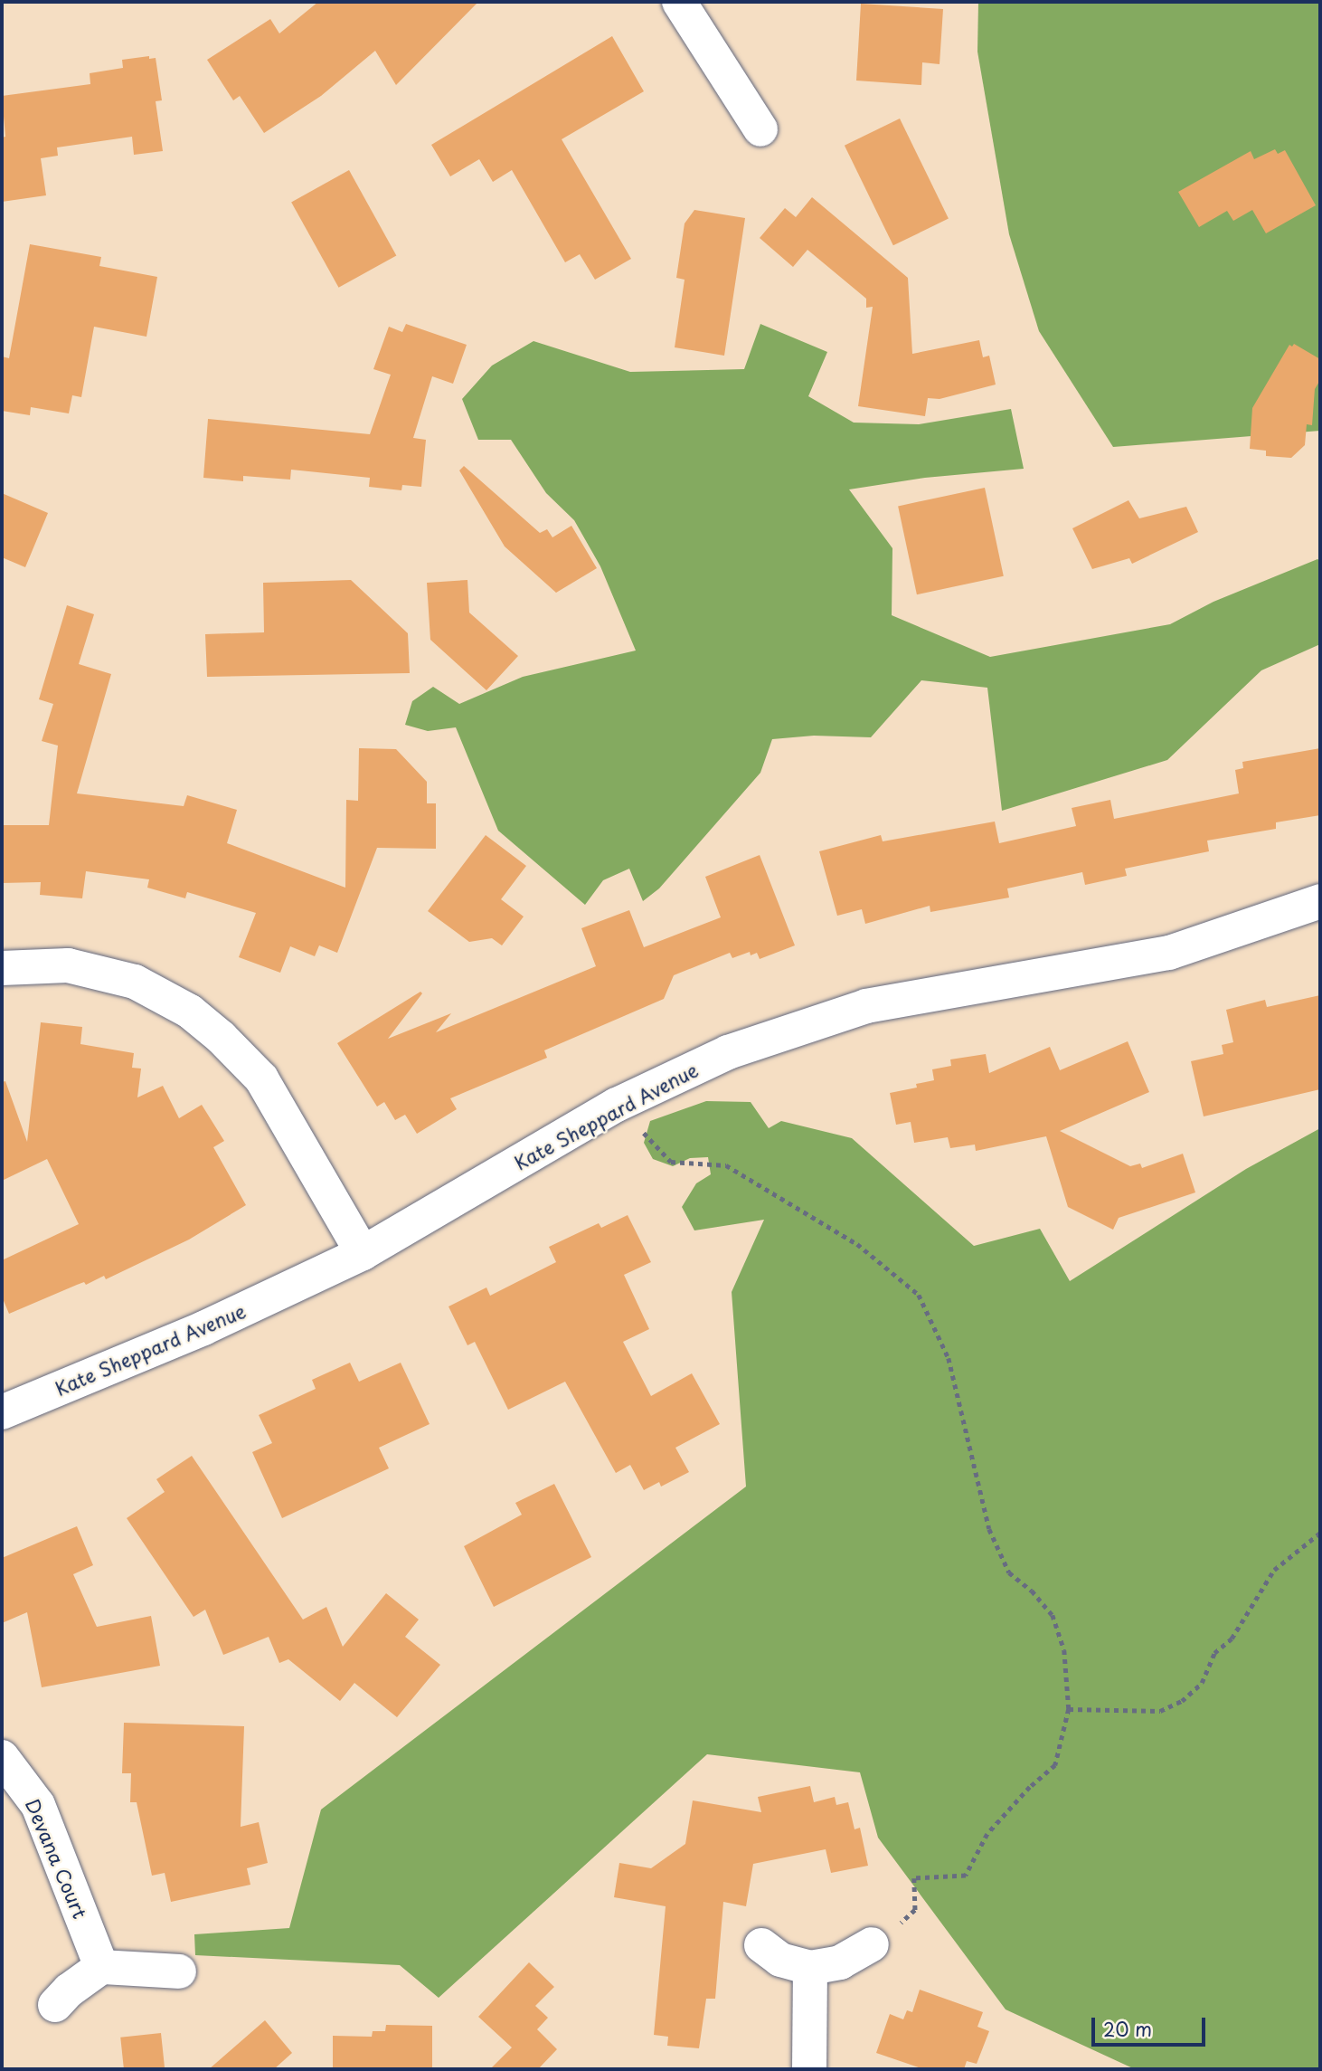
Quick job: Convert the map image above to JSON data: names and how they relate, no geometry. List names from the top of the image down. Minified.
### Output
{"streets":{"street":["Kate Sheppard Avenue","Devana Court"]},"scale_bar":"20 m"}
